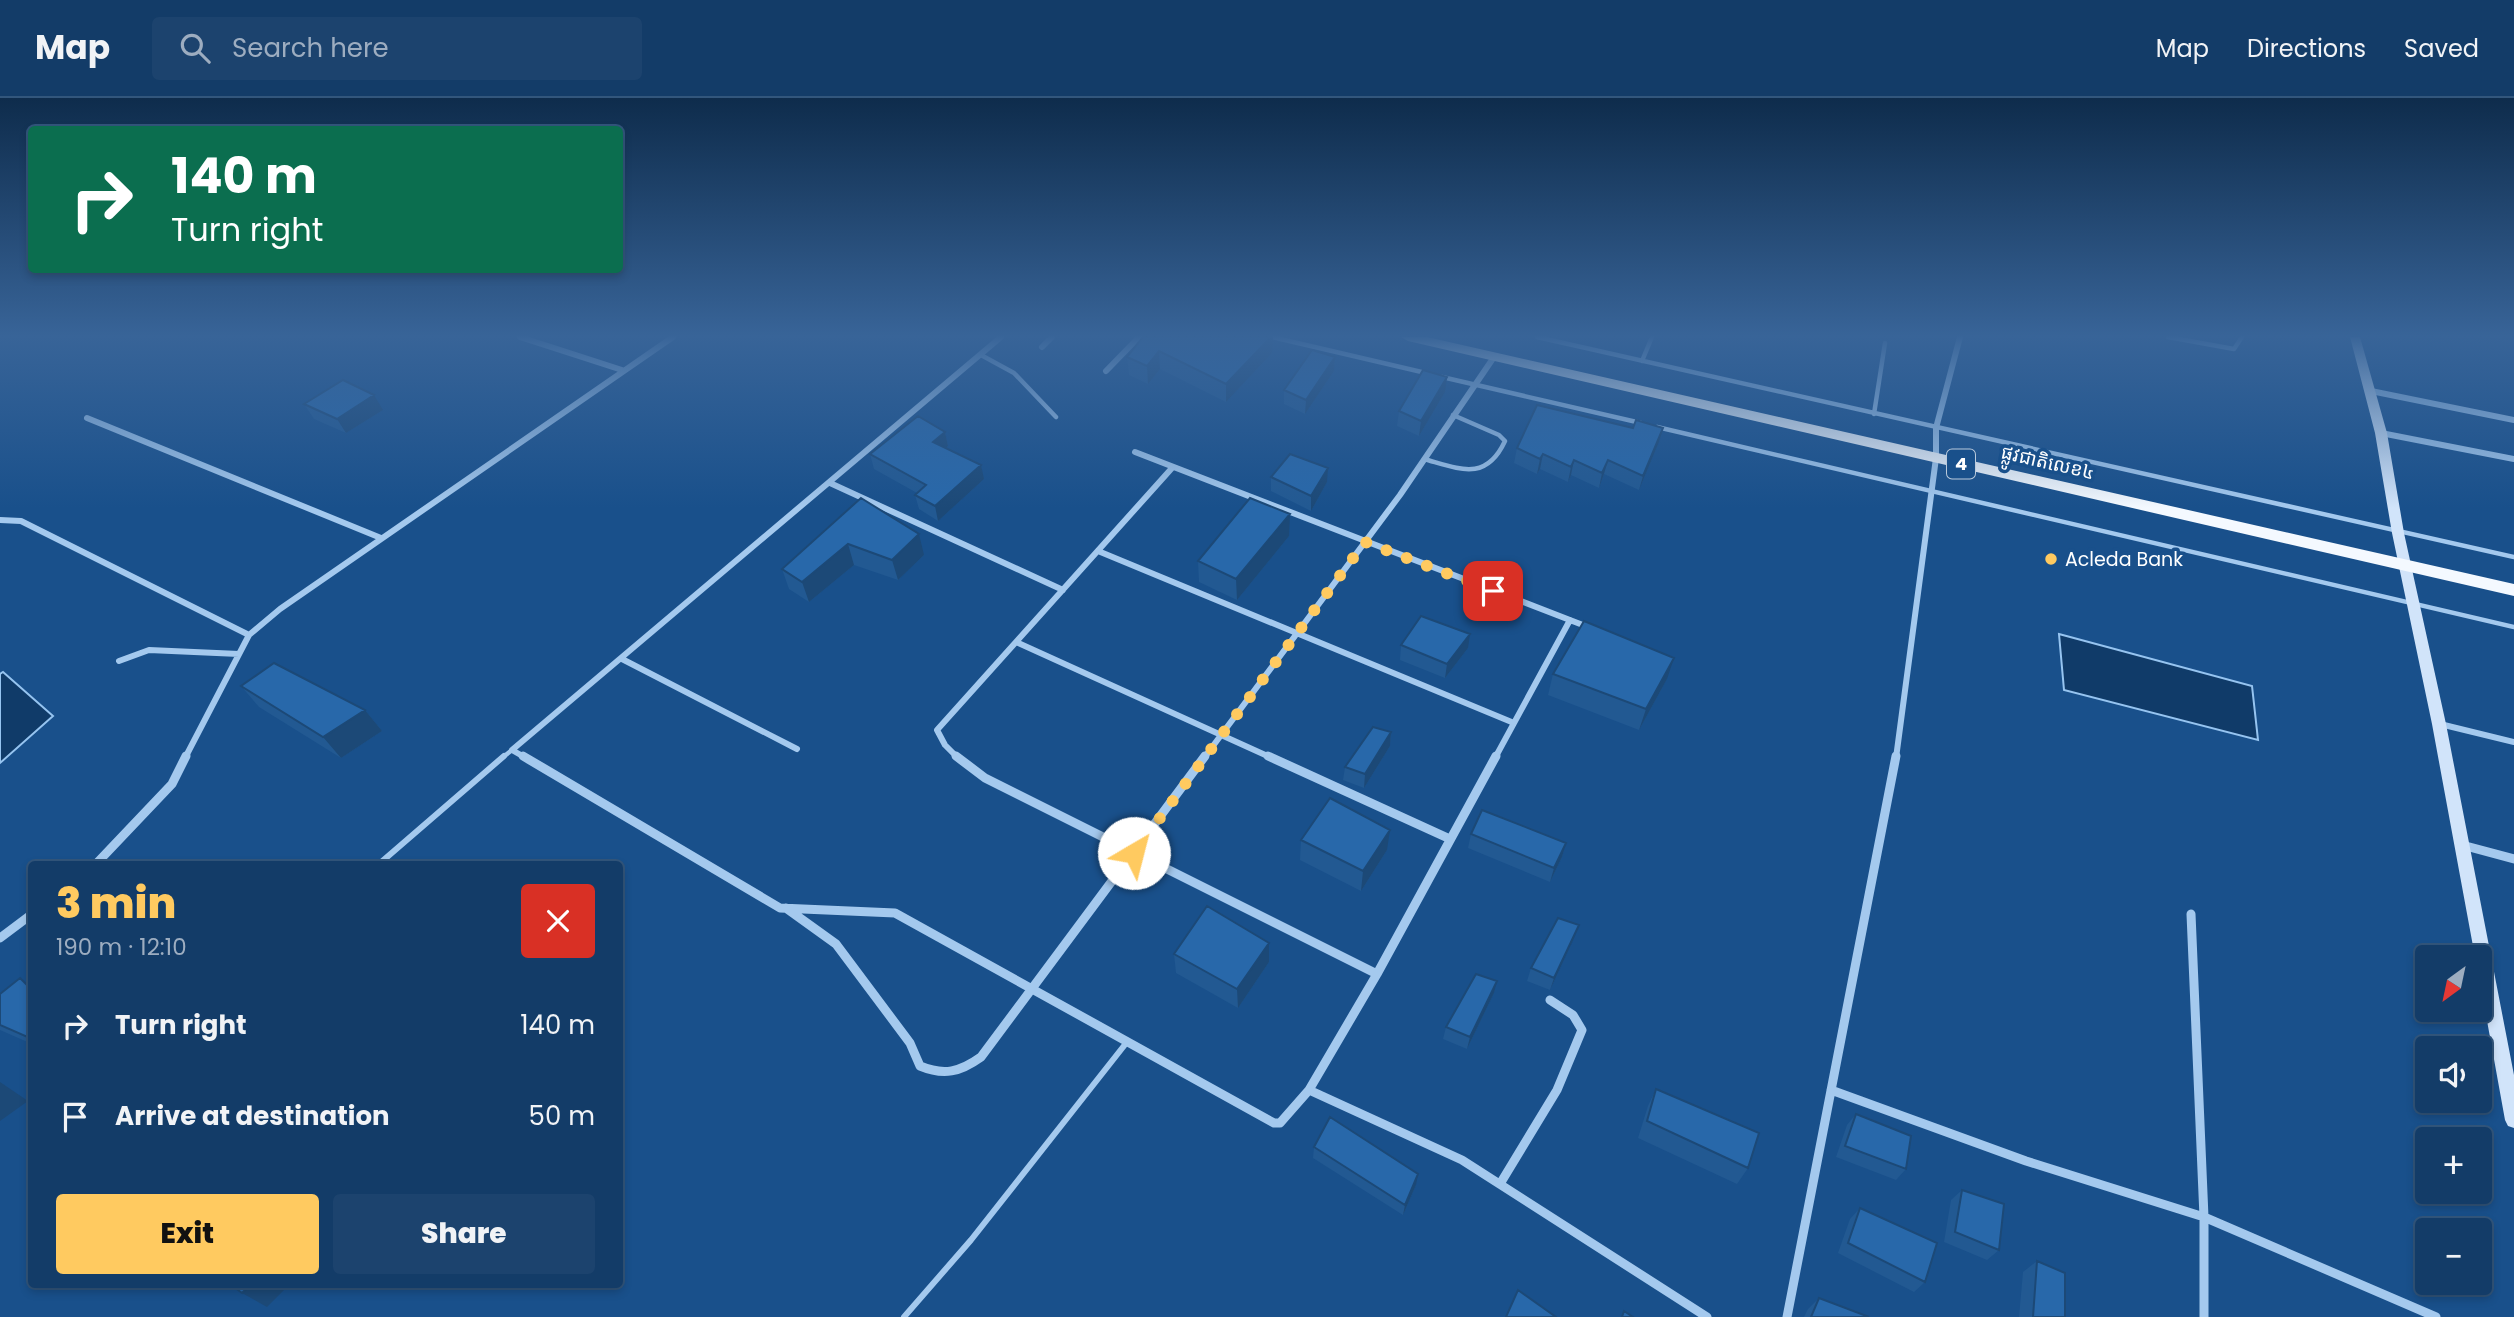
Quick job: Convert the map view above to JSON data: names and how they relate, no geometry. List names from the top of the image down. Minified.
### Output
{"streets":{"highway":["ផ្លូវជាតិលេខ៤","4"]},"places":["Acleda Bank"],"north":"bottom left","page":{"header":"Map","search":"Search here","nav":["Map","Directions","Saved"],"turn":["140 m","Turn right"],"heading":["3 min","190 m · 12:10"],"map_buttons":["+","−"],"list":[{"name":"Turn right","value":"140 m"},{"name":"Arrive at destination","value":"50 m"}],"buttons":["Exit","Share"]}}
